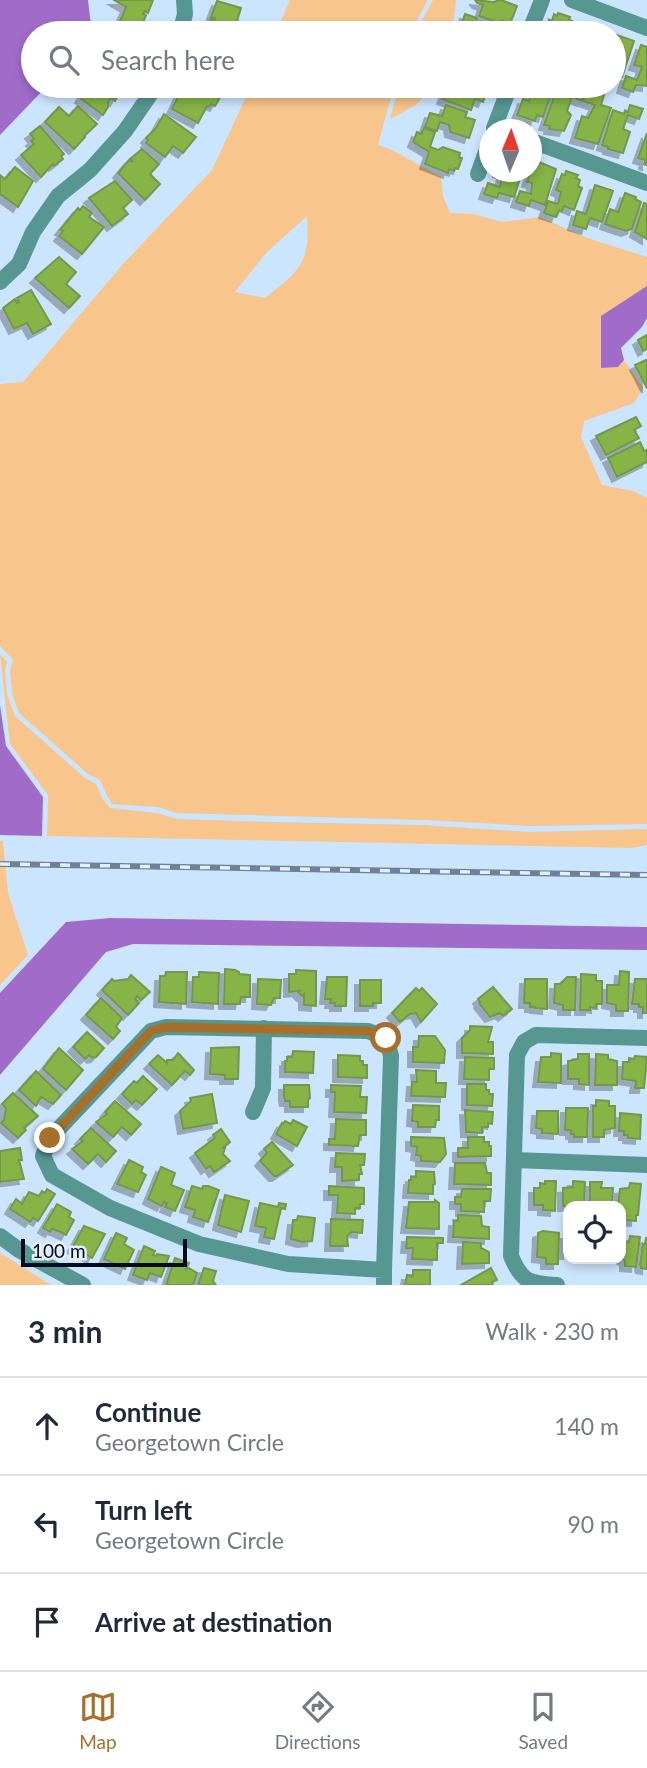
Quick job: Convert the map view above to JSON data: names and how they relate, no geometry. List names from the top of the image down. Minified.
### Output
{"scale_bar":"100 m","north":"top","page":{"search":"Search here","scale":"100 m","heading":["3 min","Walk · 230 m"],"list":[["Continue","Georgetown Circle","140 m"],["Turn left","Georgetown Circle","90 m"],"Arrive at destination"],"nav":["Map","Directions","Saved"]}}
